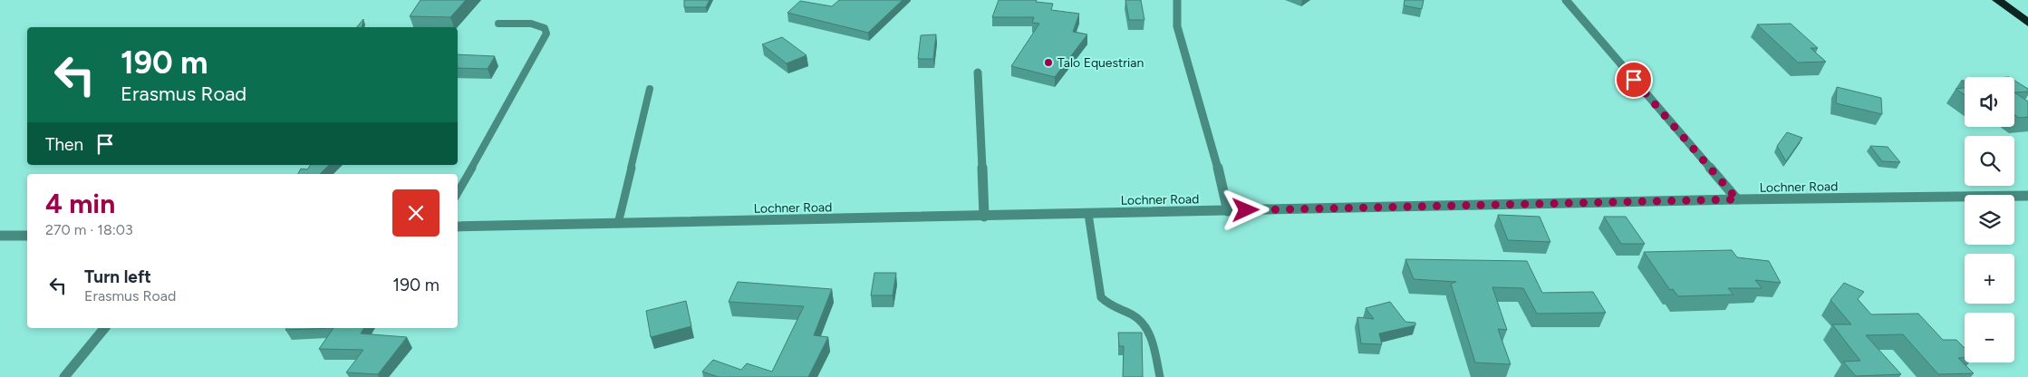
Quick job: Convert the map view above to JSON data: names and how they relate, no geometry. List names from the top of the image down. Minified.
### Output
{"streets":{"street":["Lochner Road"]},"places":["Talo Equestrian"],"page":{"turn":["190 m","Erasmus Road"],"map_buttons":["+","−"],"then":"Then","heading":["4 min","270 m · 18:03"],"list":[{"name":"Turn left","note":"Erasmus Road","value":"190 m"}]}}
